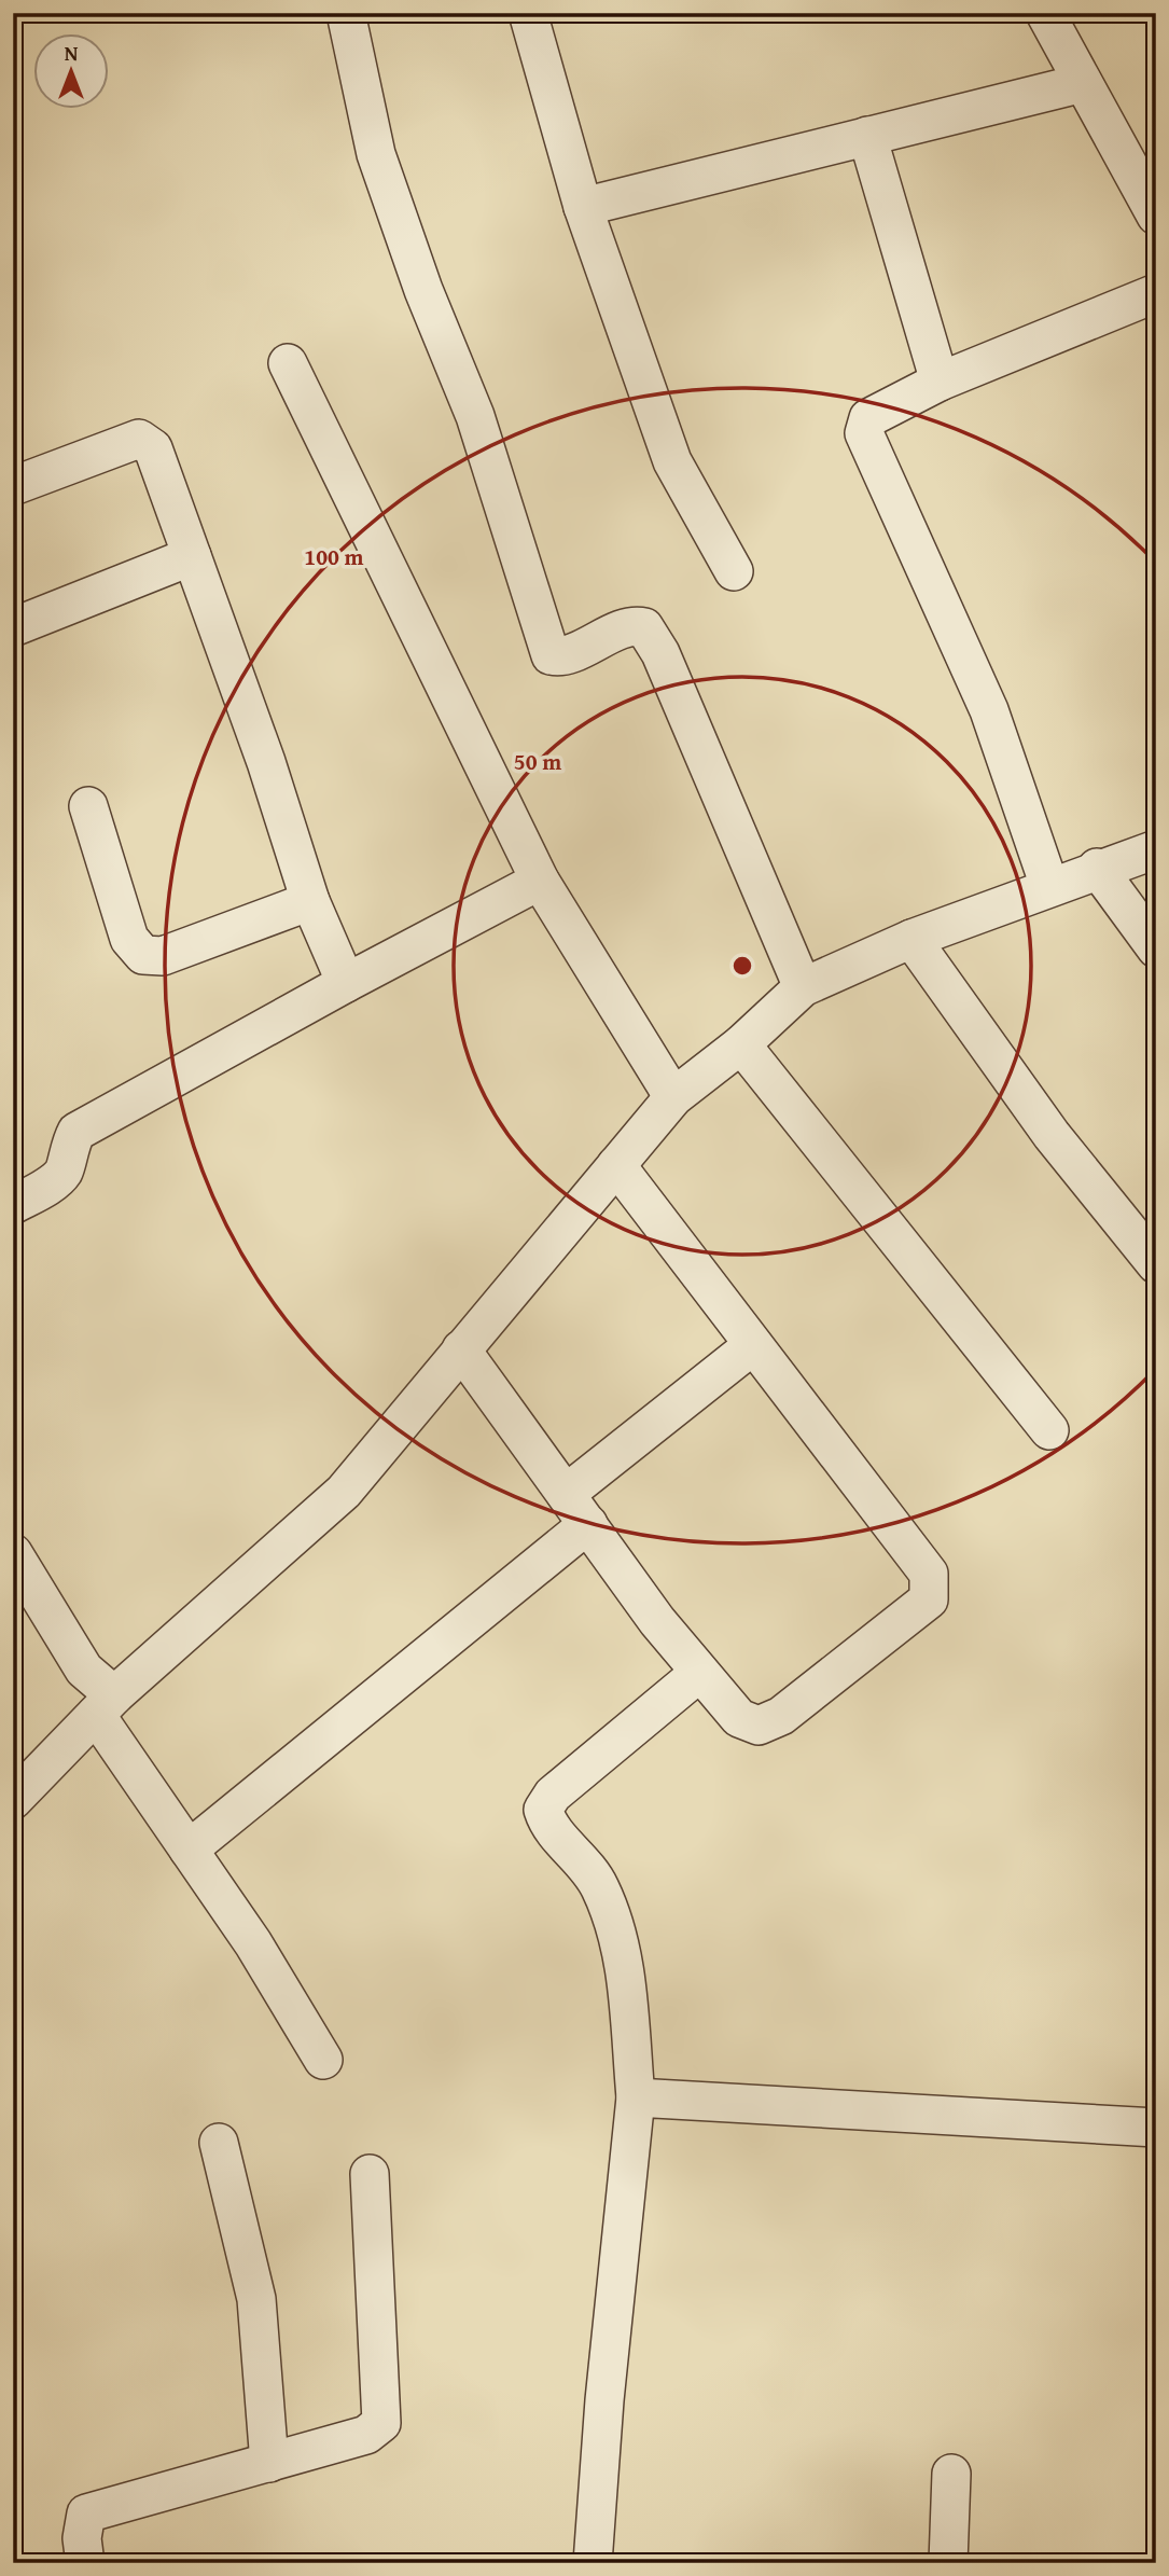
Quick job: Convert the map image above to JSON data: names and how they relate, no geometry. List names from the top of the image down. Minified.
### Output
{"north":"top","rings":["100 m","50 m"]}
